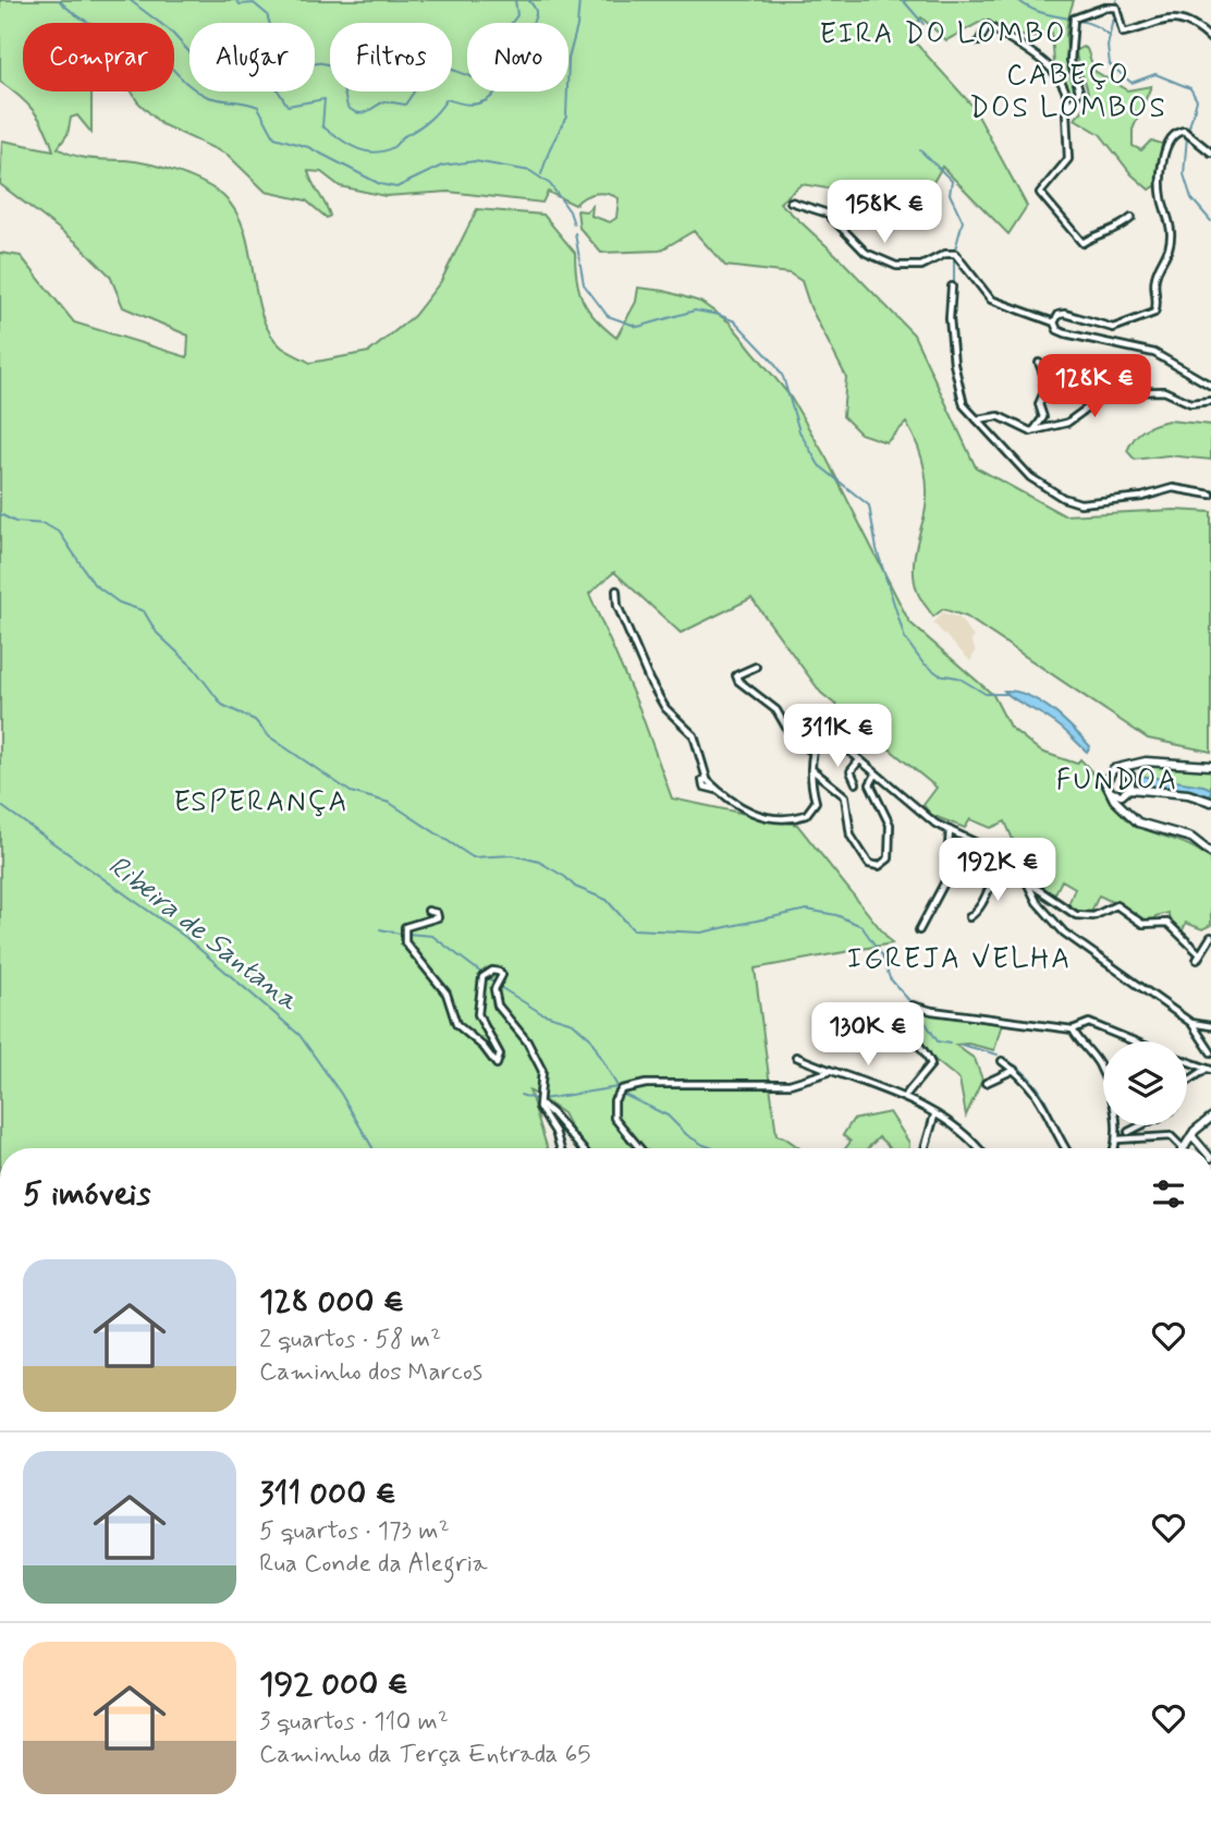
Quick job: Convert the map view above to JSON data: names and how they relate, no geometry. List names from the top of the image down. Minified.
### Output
{"districts":["EIRA DO LOMBO","CABEÇO DOS LOMBOS","FUNDOA","ESPERANÇA","IGREJA VELHA"],"water":["Ribeira de Santana"],"page":{"chip":["Comprar","Alugar","Filtros","Novo"],"price":["158K €","128K €","311K €","192K €","130K €"],"heading":"5 imóveis","list":[{"name":"128 000 €","note":"2 quartos · 58 m² · Caminho dos Marcos"},{"name":"311 000 €","note":"5 quartos · 173 m² · Rua Conde da Alegria"},{"name":"192 000 €","note":"3 quartos · 110 m² · Caminho da Terça Entrada 65"}]}}
